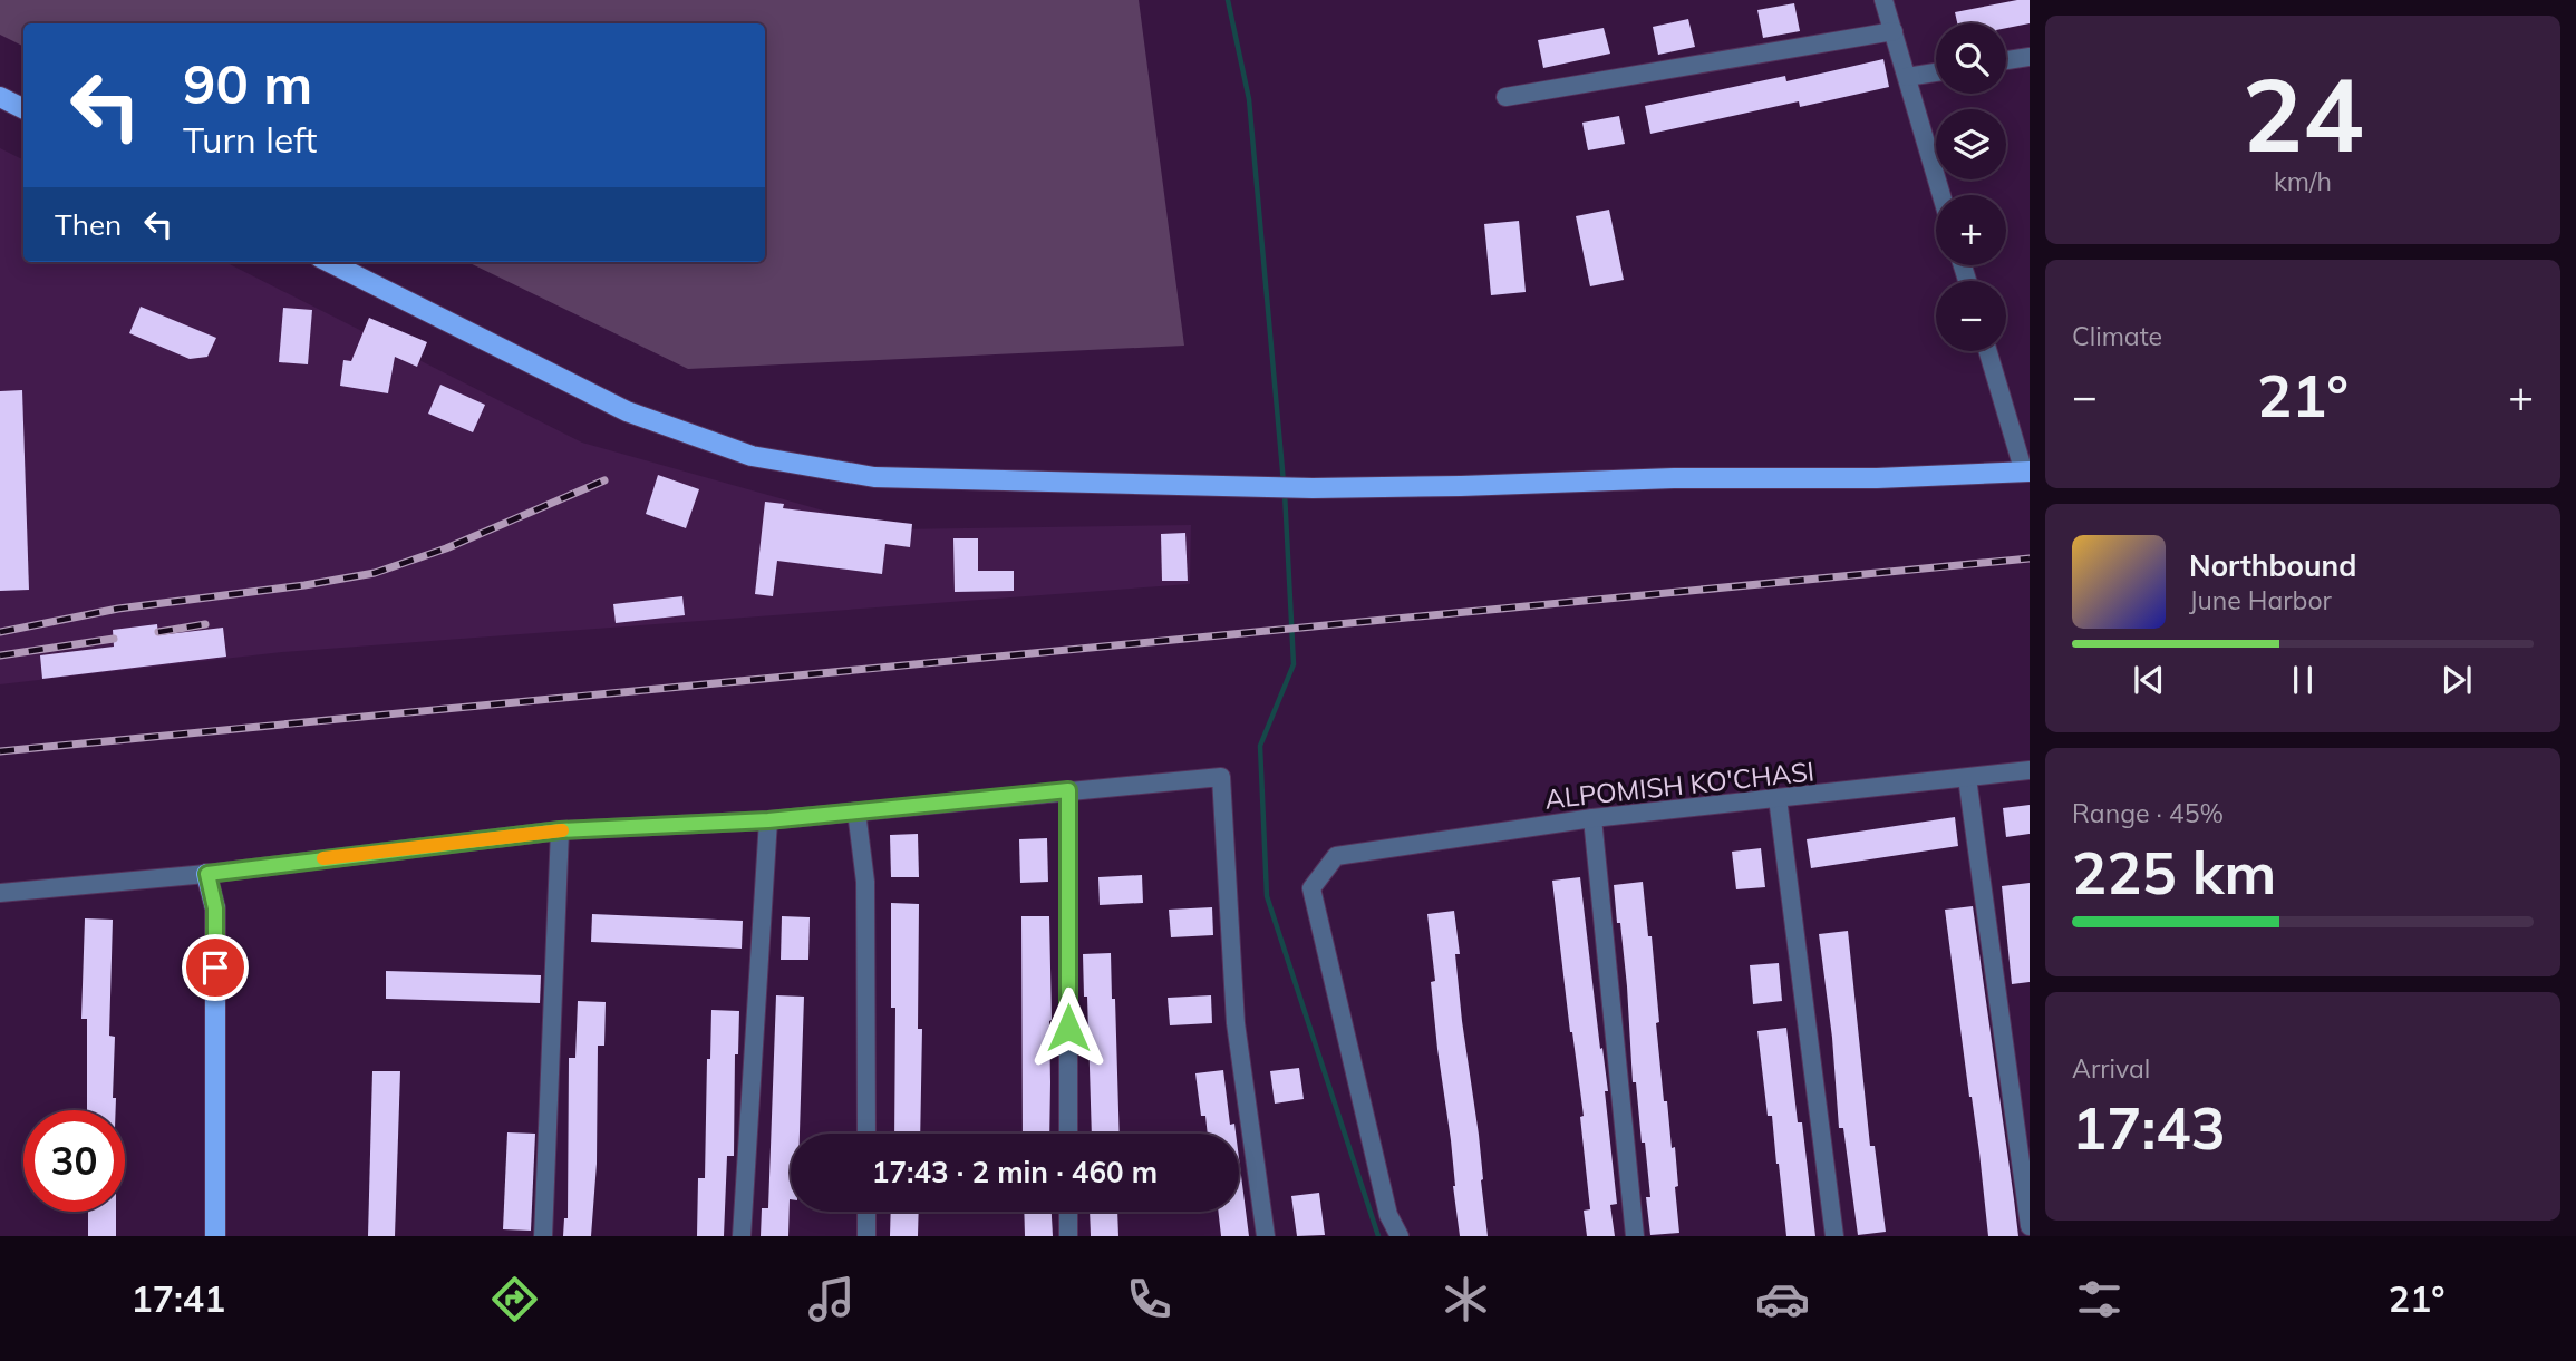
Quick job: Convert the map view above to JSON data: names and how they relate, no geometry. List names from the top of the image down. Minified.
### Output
{"streets":{"street":["ALPOMISH KO'CHASI"]},"page":{"tile":[["24","km/h"],"Climate",["Range · 45%","225 km"],["Arrival","17:43"]],"map_buttons":["+","−"],"turn":["90 m","Turn left"],"then":"Then","heat":["−","21°","+"],"song":["Northbound","June Harbor"],"limit":"30","trip":"17:43 · 2 min · 460 m","tabs":["17:41","21°"]}}
